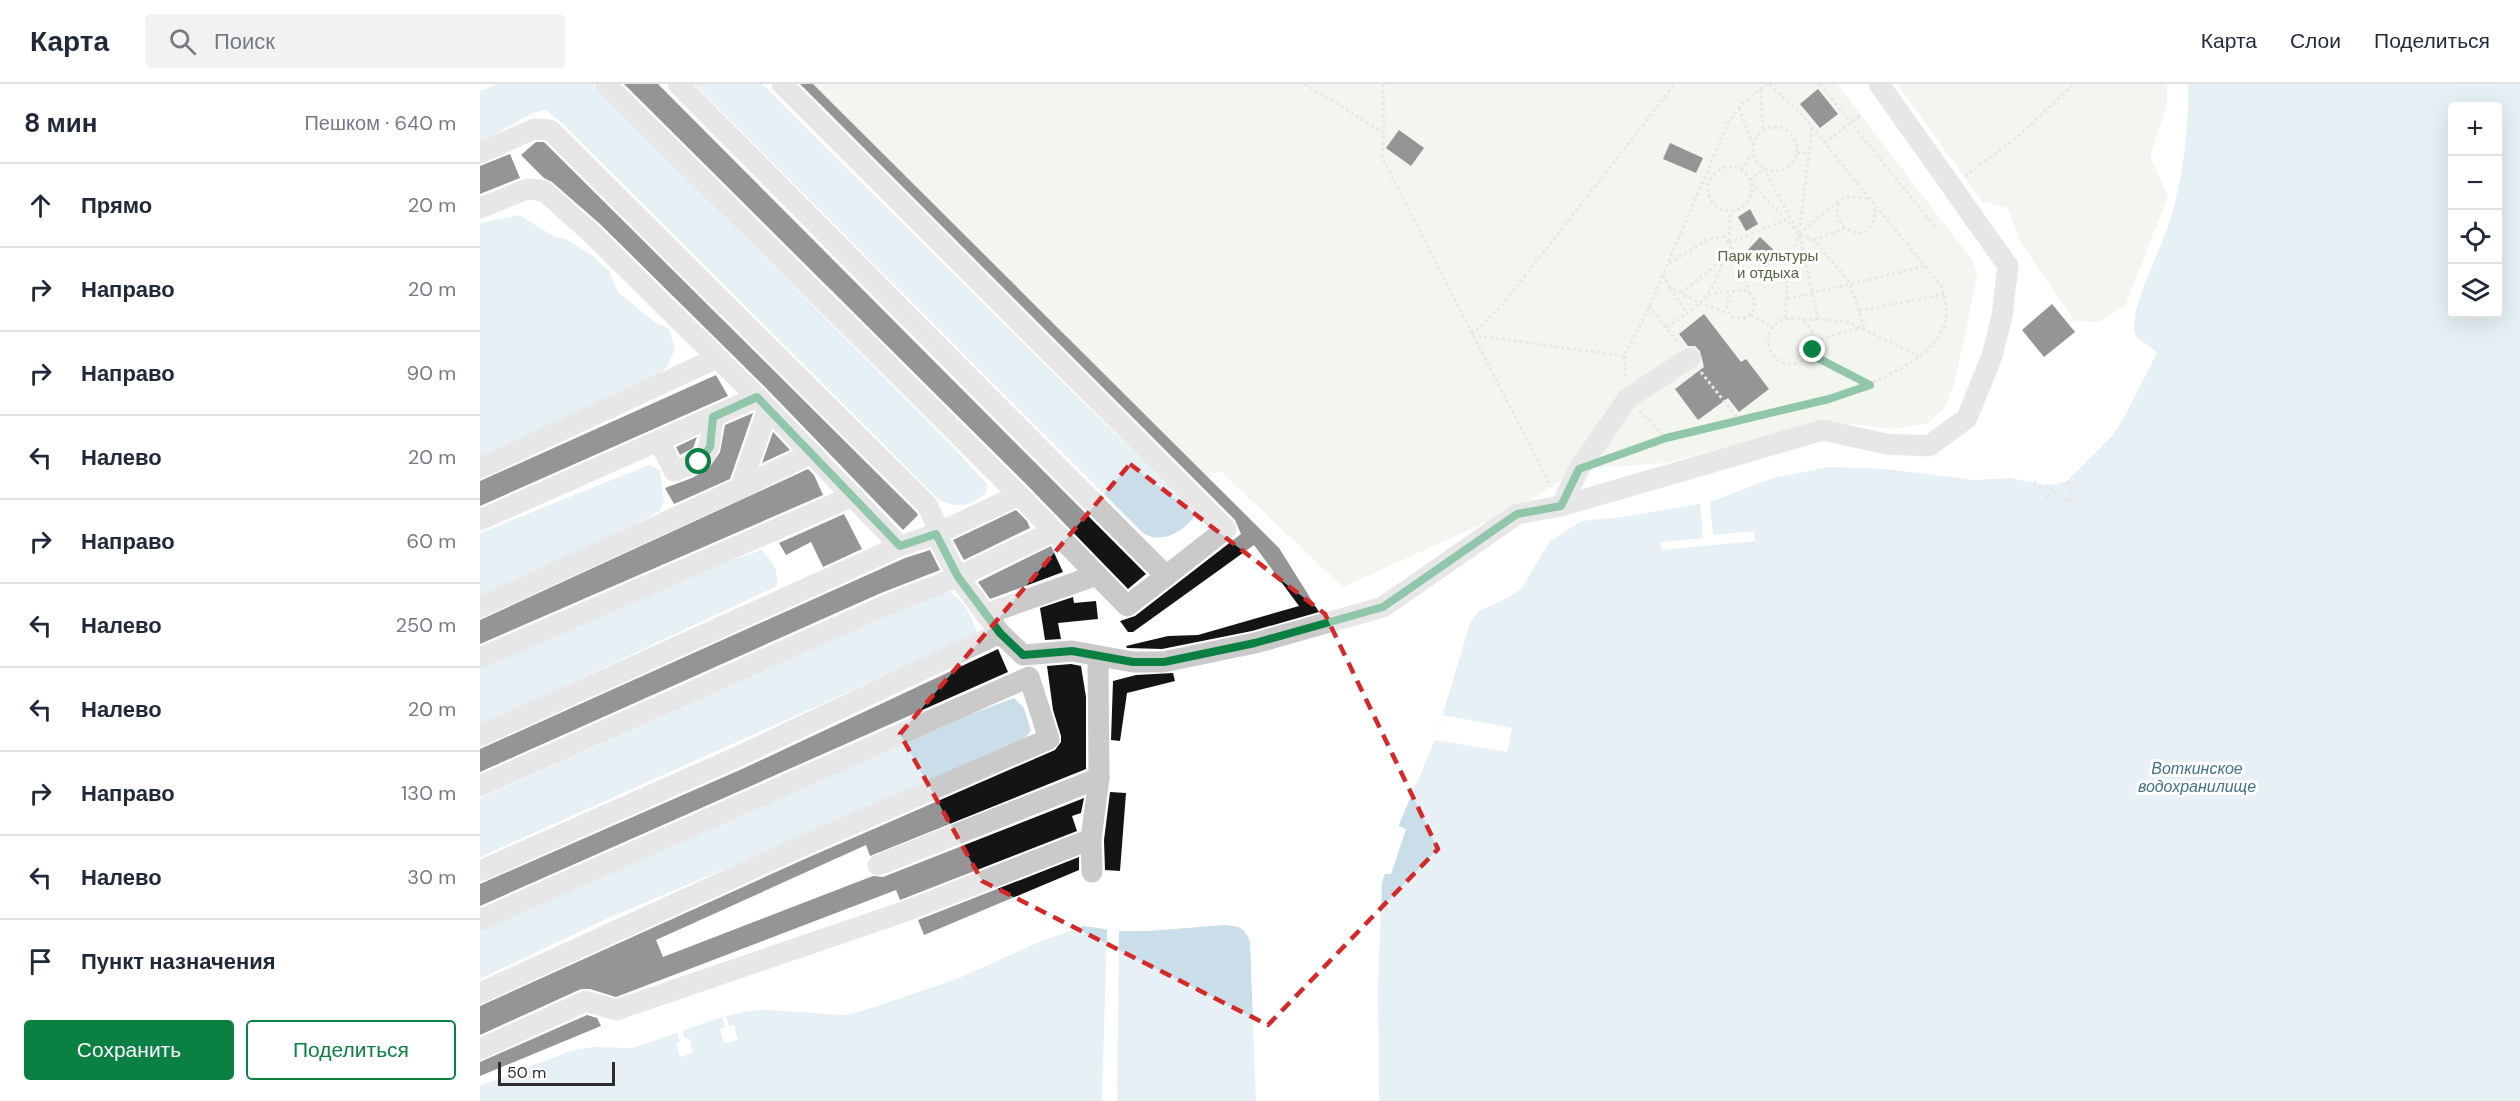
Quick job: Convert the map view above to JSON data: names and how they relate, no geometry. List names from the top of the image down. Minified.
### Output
{"water":["Воткинское водохранилище"],"parks":["Парк культуры и отдыха"],"scale_bar":"50 m","page":{"header":"Карта","search":"Поиск","nav":["Карта","Слои","Поделиться"],"heading":["8 мин","Пешком · 640 m"],"map_buttons":["+","−"],"list":[["Прямо","20 m"],["Направо","20 m"],["Направо","90 m"],["Налево","20 m"],["Направо","60 m"],["Налево","250 m"],["Налево","20 m"],["Направо","130 m"],["Налево","30 m"],"Пункт назначения"],"buttons":["Сохранить","Поделиться"],"scale":"50 m"}}
